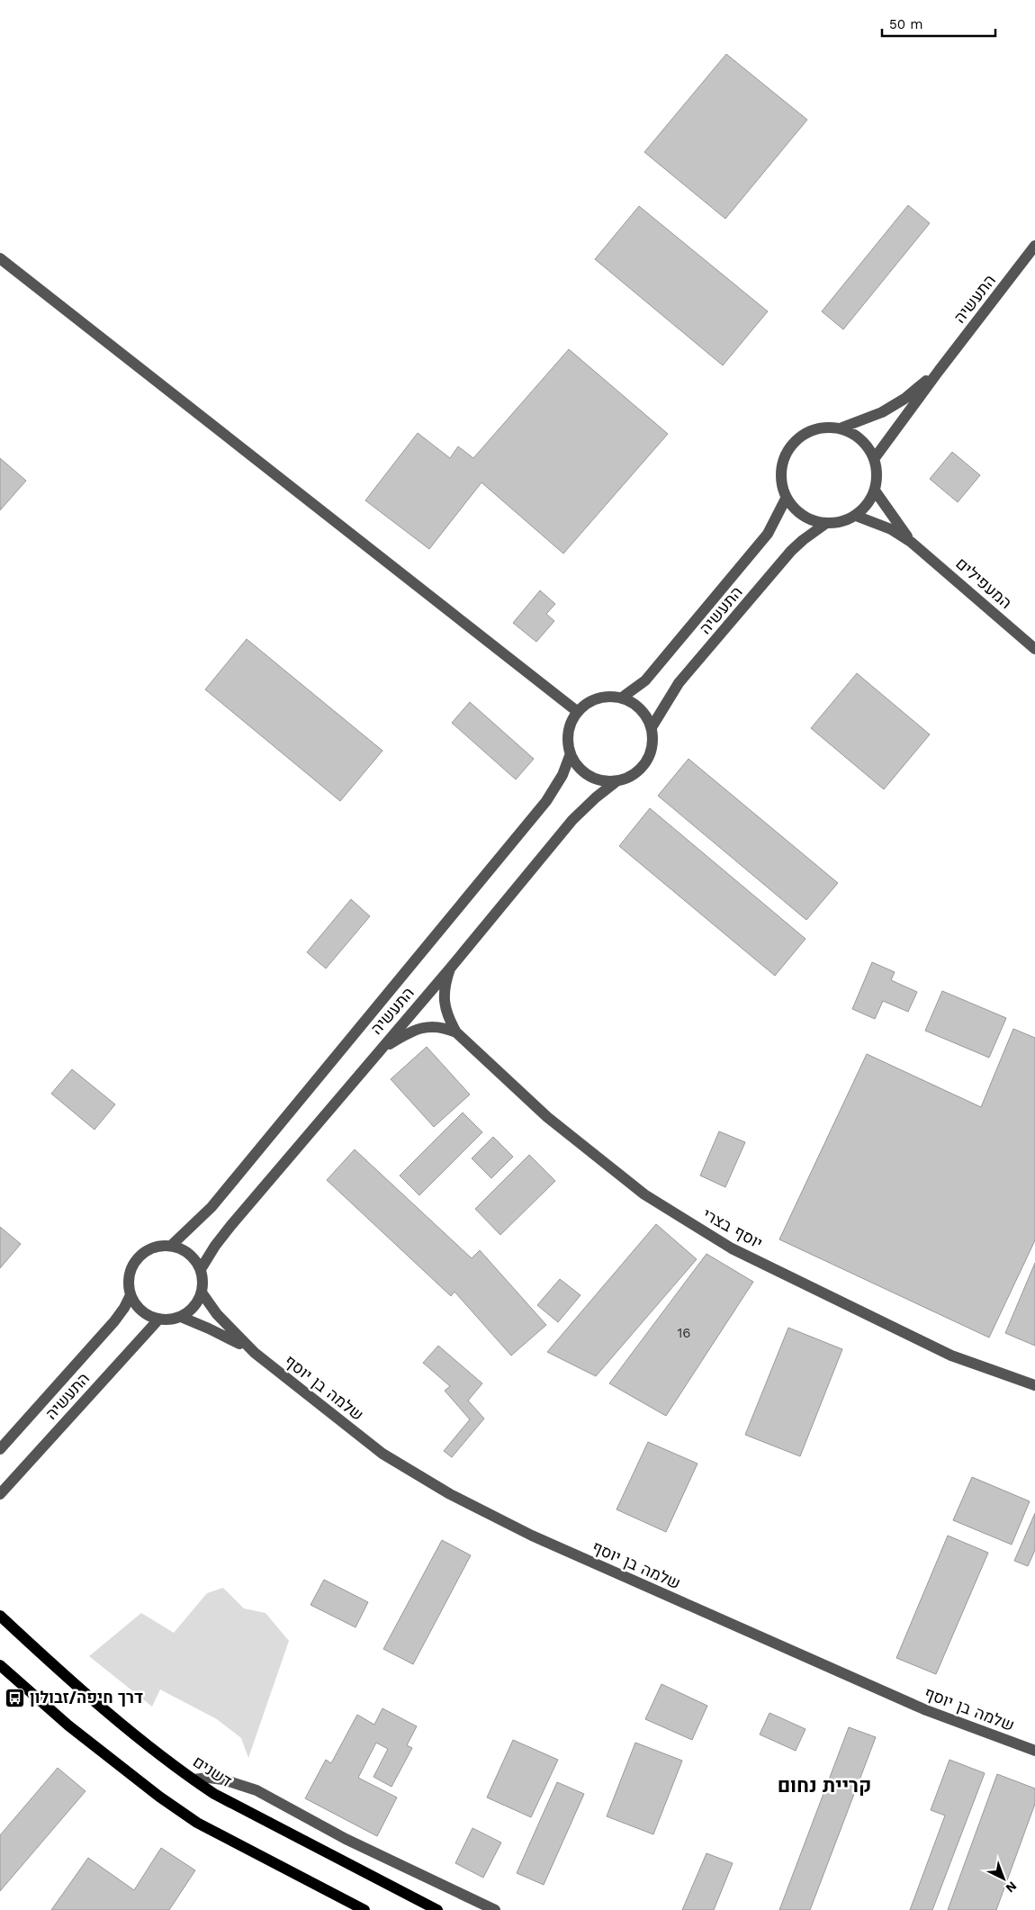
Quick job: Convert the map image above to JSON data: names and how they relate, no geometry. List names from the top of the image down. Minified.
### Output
{"streets":{"main road":["דשנים"],"street":["התעשיה","המעפילים","יוסף בצרי","שלמה בן יוסף"]},"crossings":[["התעשיה","המעפילים"],["התעשיה","יוסף בצרי"],["התעשיה","שלמה בן יוסף"]],"districts":["קריית נחום"],"places":{"bus stop":["דרך חיפה/זבולון"]},"house_numbers":["16"],"scale_bar":"50 m","north":"bottom right"}
